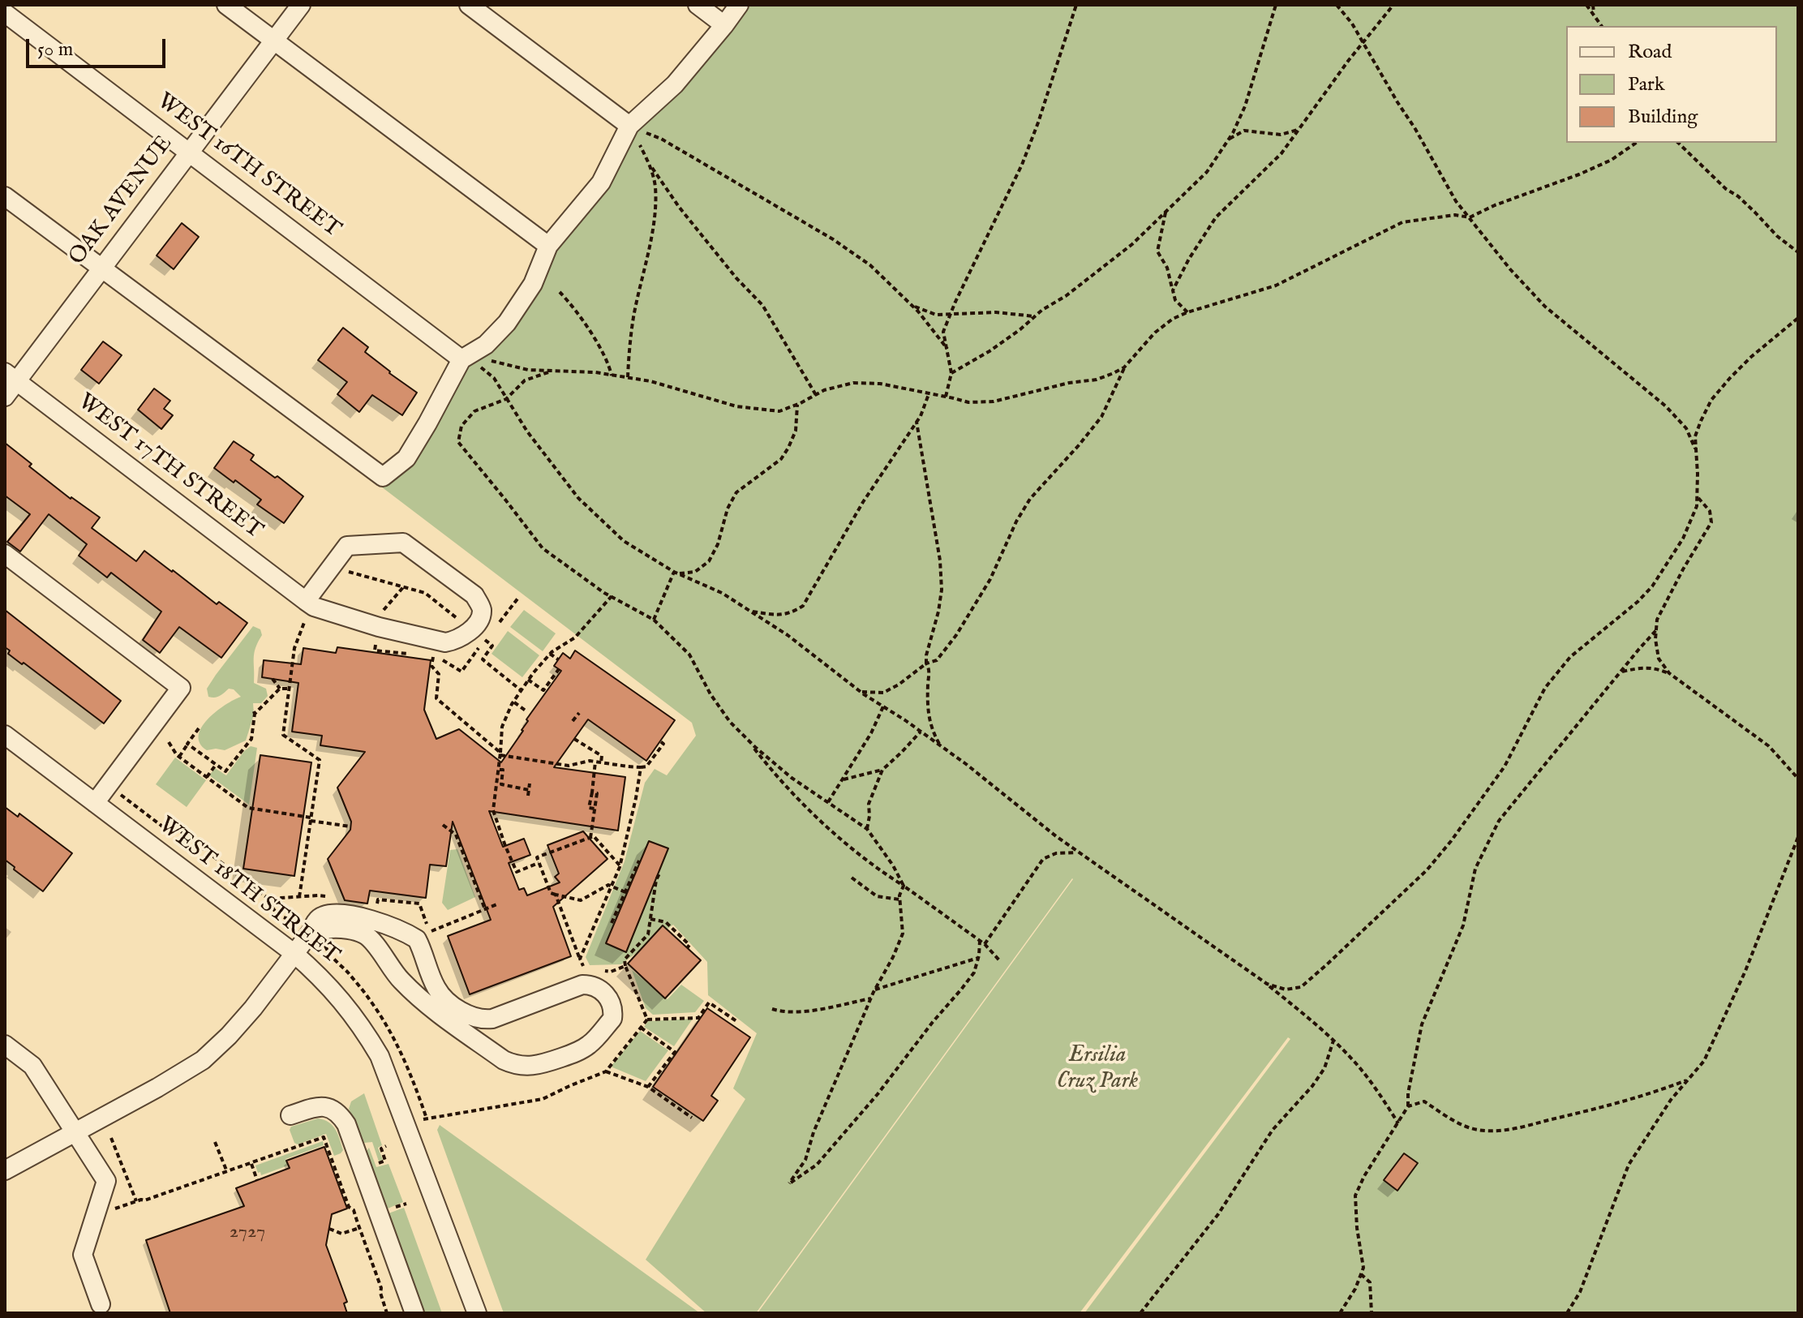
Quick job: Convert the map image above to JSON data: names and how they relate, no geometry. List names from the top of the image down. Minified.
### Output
{"streets":{"street":["WEST 16TH STREET","OAK AVENUE","WEST 17TH STREET","WEST 18TH STREET"]},"crossings":[["WEST 16TH STREET","OAK AVENUE"],["OAK AVENUE","WEST 17TH STREET"]],"parks":["Ersilia Cruz Park"],"house_numbers":["2727"],"legend":["Road","Park","Building"],"scale_bar":"50 m"}
